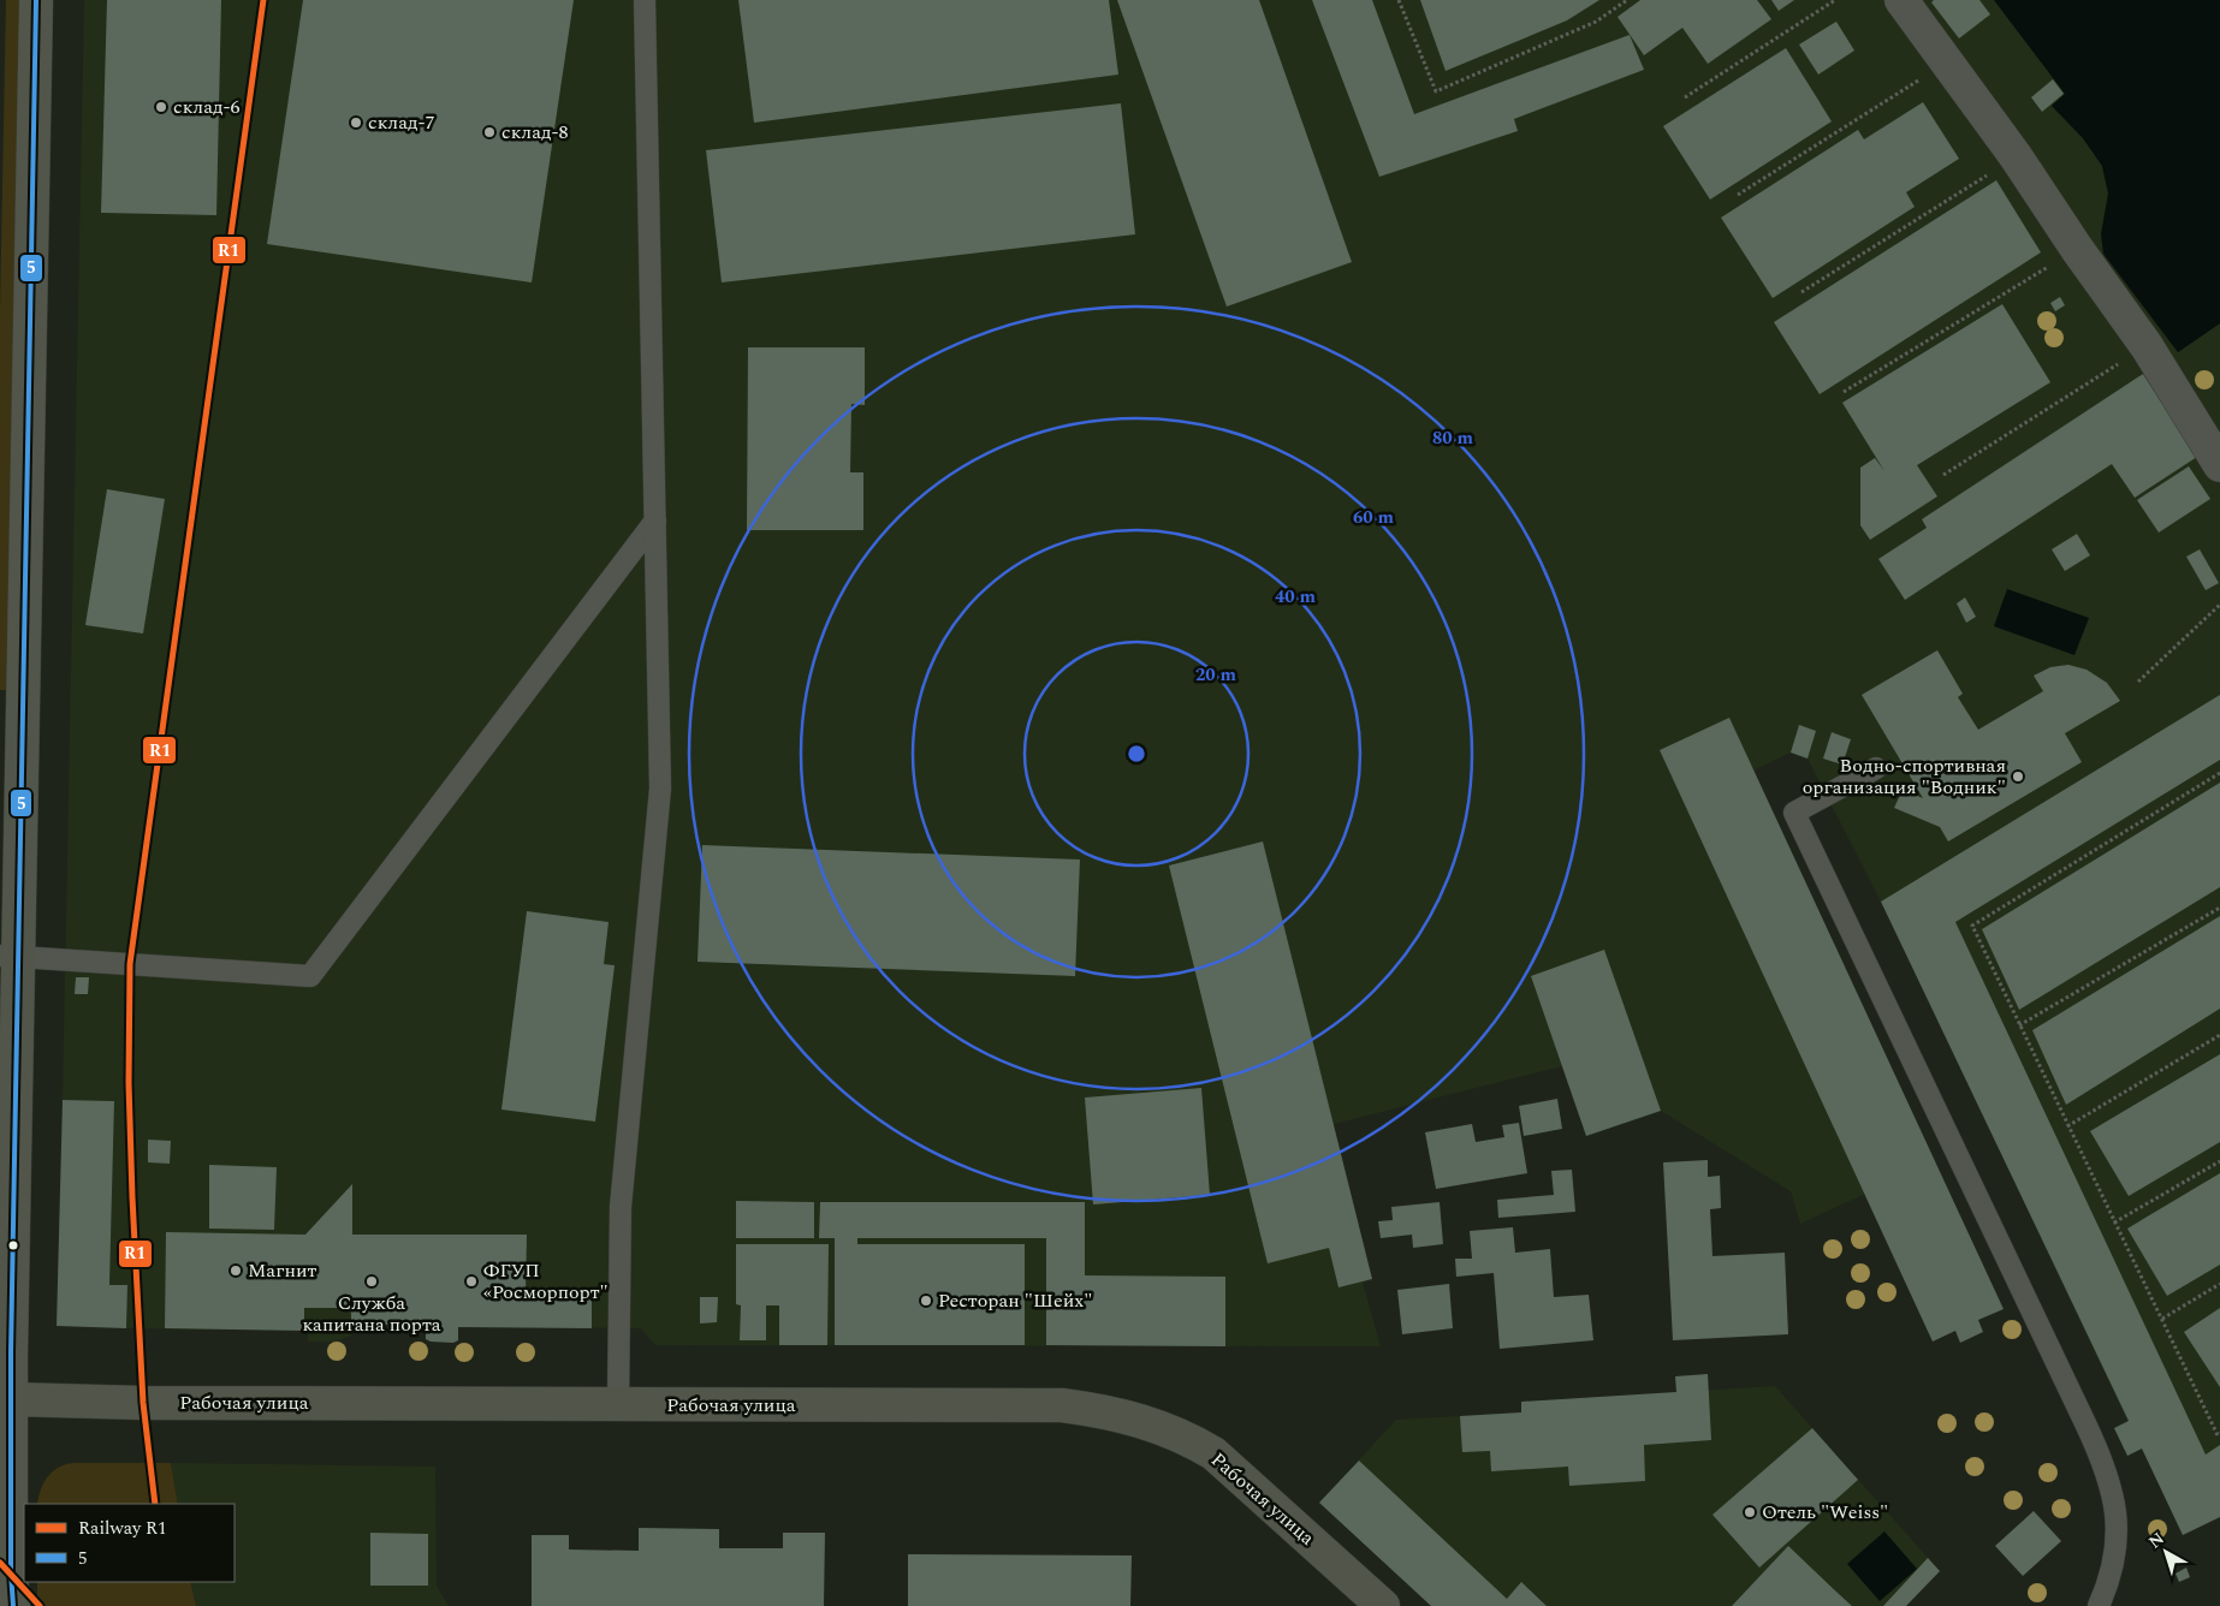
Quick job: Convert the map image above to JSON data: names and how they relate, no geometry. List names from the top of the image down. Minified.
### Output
{"streets":{"street":["Рабочая улица"]},"places":["склад-6","склад-7","склад-8","Водно-спортивная организация \"Водник\"","Магнит","Служба капитана порта","ФГУП «Росморпорт\"","Ресторан \"Шейх\"","Отель \"Weiss\""],"lines":["rail line R1","transit line 5"],"legend":["Railway R1","5"],"north":"top left","rings":["80 m","60 m","40 m","20 m"]}
